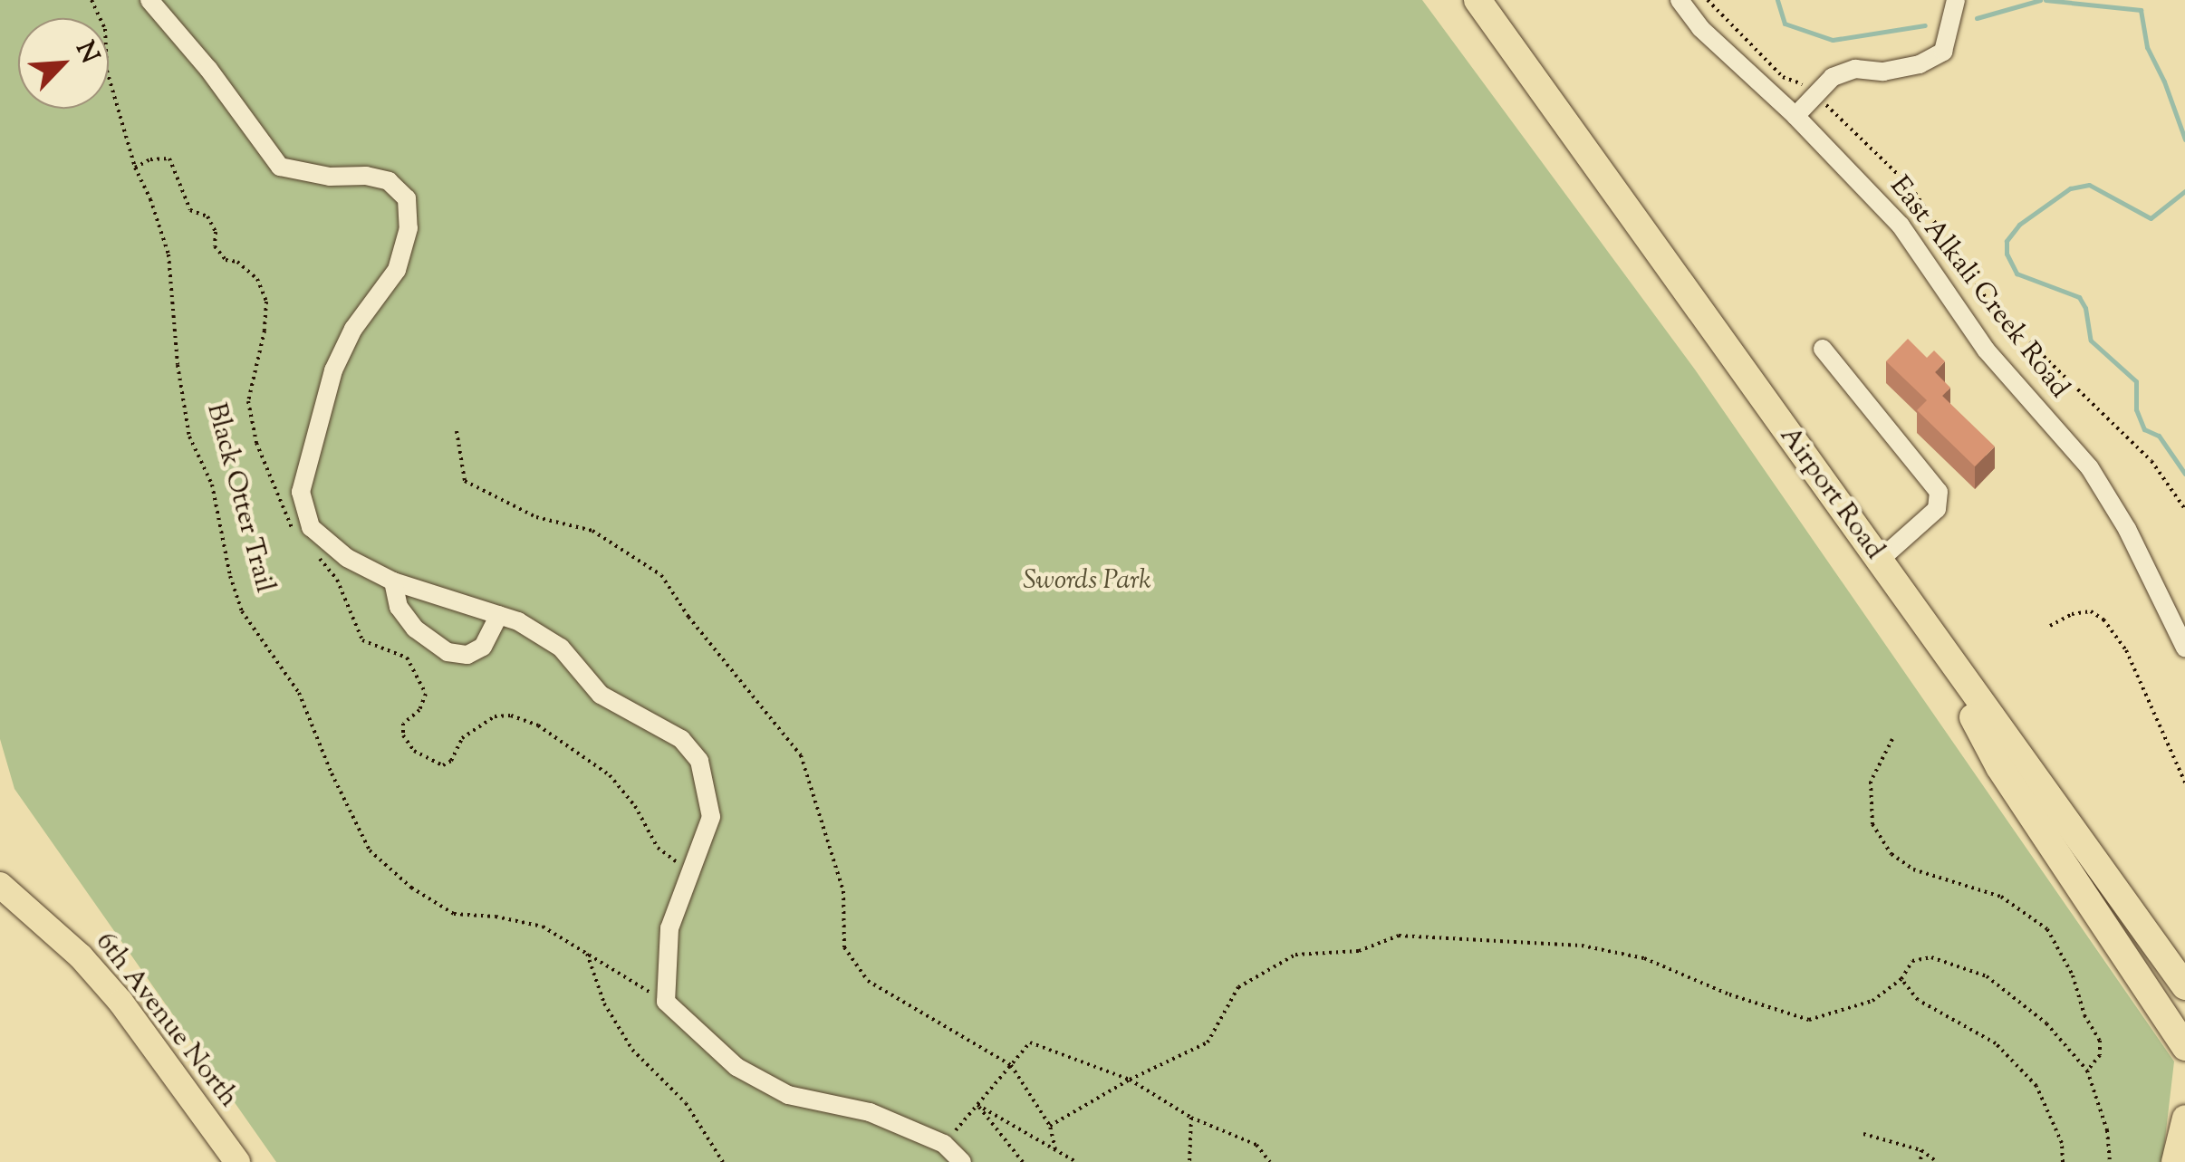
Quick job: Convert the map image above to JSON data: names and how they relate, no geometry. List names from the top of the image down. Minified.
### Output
{"streets":{"highway":["Airport Road"],"main road":["6th Avenue North"],"street":["East Alkali Creek Road"],"path":["Black Otter Trail"]},"parks":["Swords Park"],"north":"top right"}
